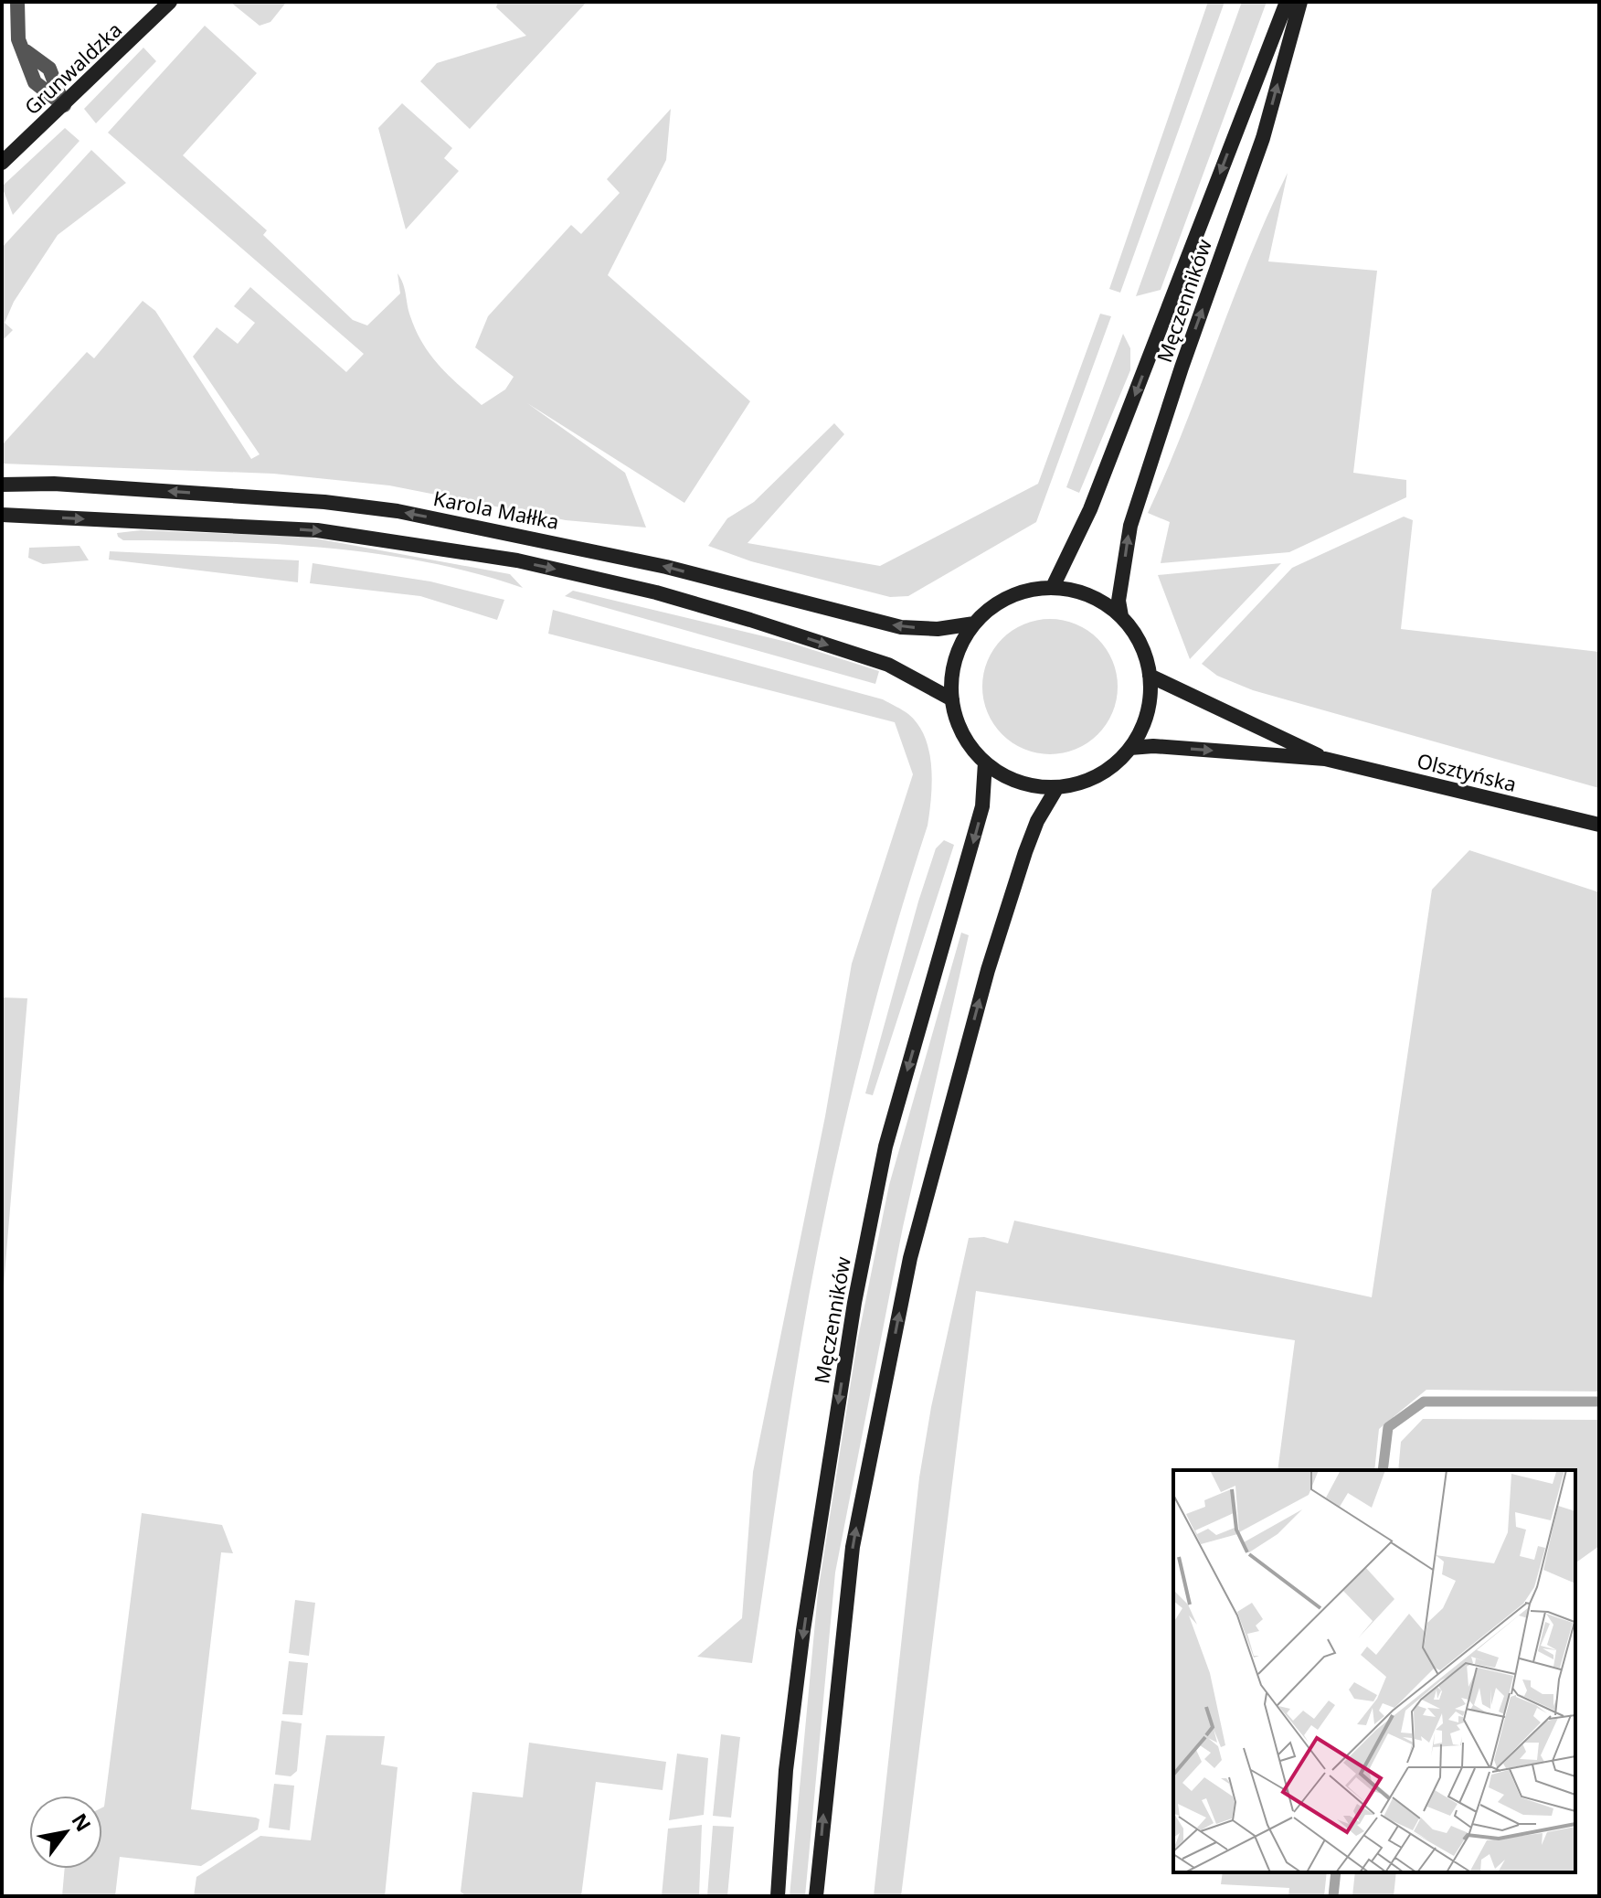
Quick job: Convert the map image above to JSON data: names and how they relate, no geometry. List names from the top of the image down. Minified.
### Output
{"streets":{"main road":["Grunwaldzka","Męczenników","Karola Małłka","Olsztyńska"]},"crossings":[["Męczenników","Karola Małłka"],["Męczenników","Olsztyńska"],["Karola Małłka","Olsztyńska"]],"north":"top right"}
